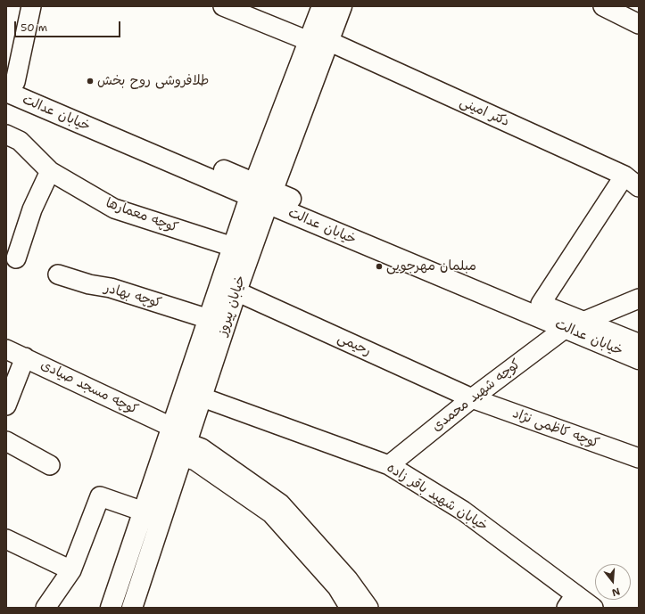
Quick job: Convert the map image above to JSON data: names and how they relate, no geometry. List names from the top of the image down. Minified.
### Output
{"streets":{"main road":["خیابان عدالت","خیابان پیروز"],"street":["دکتر امینی","کوچه معمارها","کوچه بهادر","رحیمی","کوچه مسجد صیادی","کوچه شهید محمدی","کوچه کاظمی نژاد","خیابان شهید باقر زاده"]},"crossings":[["دکتر امینی","خیابان پیروز"],["خیابان عدالت","خیابان پیروز"],["خیابان عدالت","کوچه شهید محمدی"],["کوچه معمارها","خیابان پیروز"],["کوچه بهادر","خیابان پیروز"],["خیابان پیروز","رحیمی"],["خیابان پیروز","کوچه مسجد صیادی"],["خیابان پیروز","خیابان شهید باقر زاده"],["رحیمی","کوچه شهید محمدی"],["رحیمی","کوچه کاظمی نژاد"],["کوچه شهید محمدی","کوچه کاظمی نژاد"],["کوچه شهید محمدی","خیابان شهید باقر زاده"]],"places":["طلافروشی روح بخش","مبلمان مهرجویی"],"scale_bar":"50 m","north":"bottom"}
